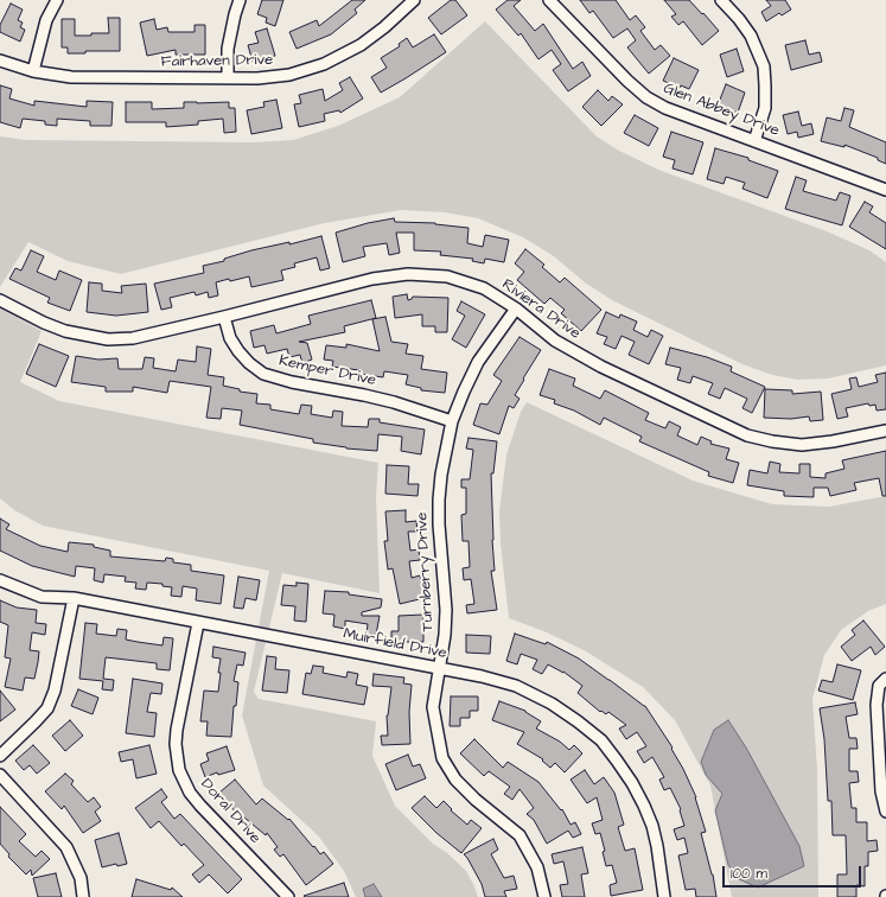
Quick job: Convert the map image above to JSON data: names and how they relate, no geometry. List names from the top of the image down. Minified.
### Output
{"streets":{"street":["Fairhaven Drive","Glen Abbey Drive","Riviera Drive","Kemper Drive","Turnberry Drive","Muirfield Drive","Doral Drive"]},"crossings":[["Riviera Drive","Kemper Drive"],["Riviera Drive","Turnberry Drive"],["Kemper Drive","Turnberry Drive"],["Turnberry Drive","Muirfield Drive"],["Muirfield Drive","Doral Drive"]],"scale_bar":"100 m"}
